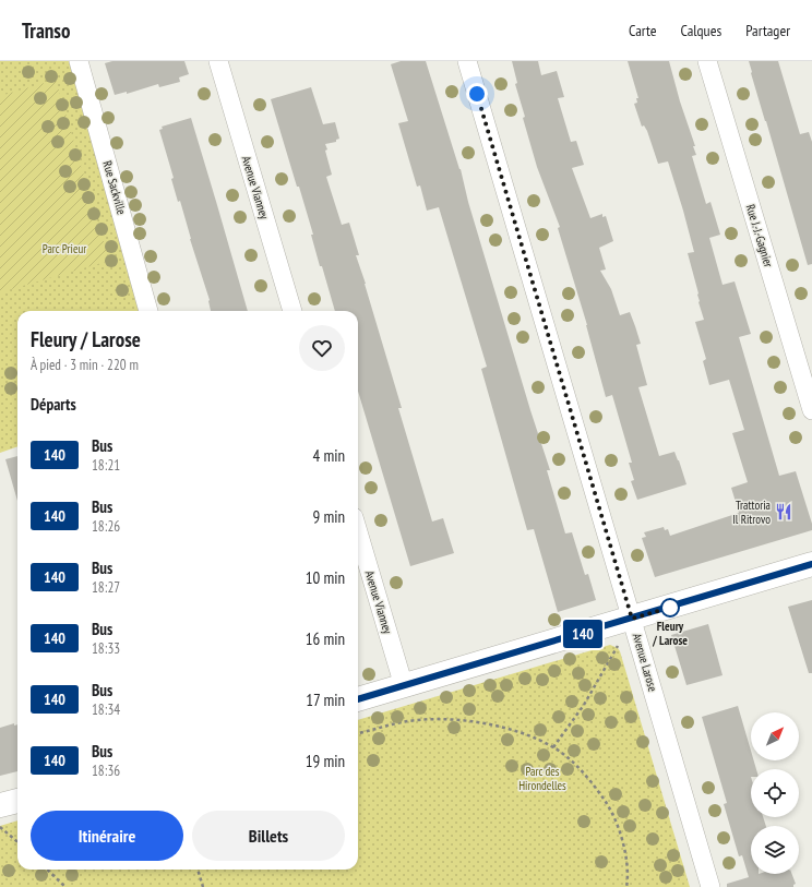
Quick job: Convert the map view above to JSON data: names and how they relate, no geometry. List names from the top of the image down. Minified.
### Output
{"streets":{"street":["Rue Sackville","Avenue Vianney","Rue J.-J.-Gagnier","Avenue Larose"]},"parks":["Parc Prieur","Parc des Hirondelles"],"places":{"restaurant":["Trattoria Il Ritrovo"],"other":["Fleury / Larose"]},"lines":["bus line 140"],"north":"top right","page":{"header":"Transo","nav":["Carte","Calques","Partager"],"on_map":"140","heading":[["Fleury / Larose","À pied · 3 min · 220 m"],"Départs"],"list":[{"mark":"140","name":"Bus","note":"18:21","value":"4 min"},{"mark":"140","name":"Bus","note":"18:26","value":"9 min"},{"mark":"140","name":"Bus","note":"18:27","value":"10 min"},{"mark":"140","name":"Bus","note":"18:33","value":"16 min"},{"mark":"140","name":"Bus","note":"18:34","value":"17 min"},{"mark":"140","name":"Bus","note":"18:36","value":"19 min"}],"buttons":["Itinéraire","Billets"]}}
